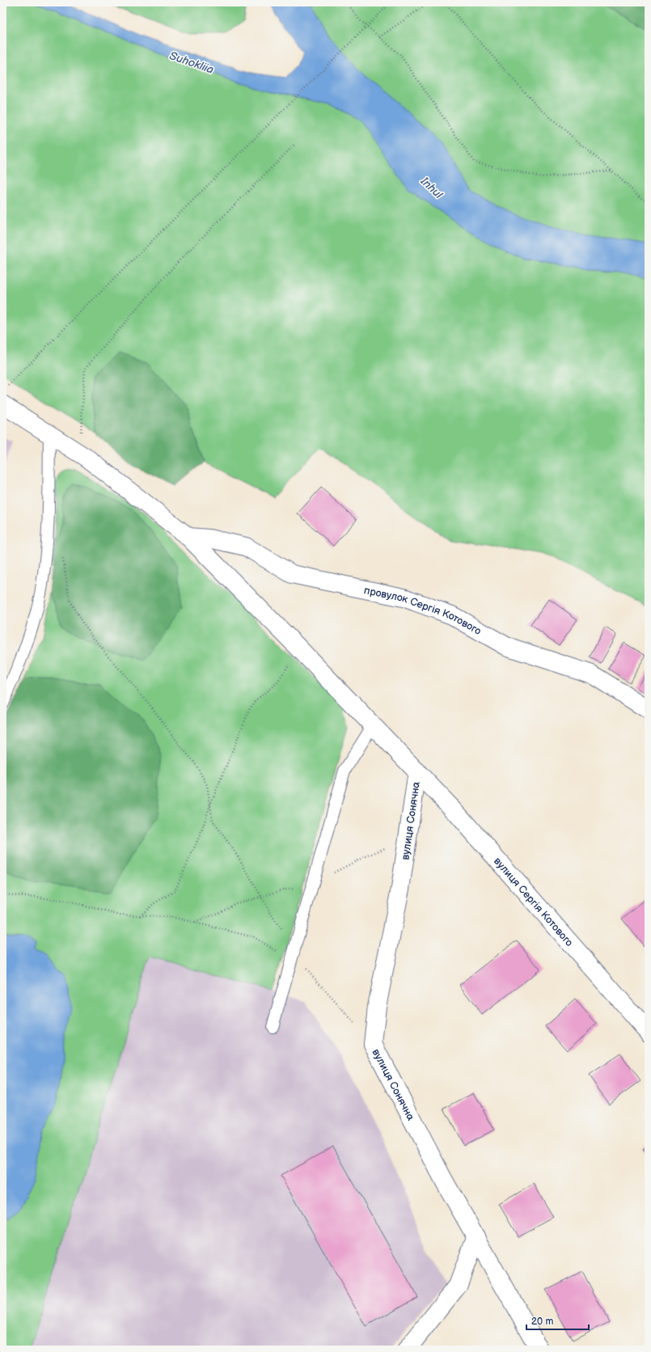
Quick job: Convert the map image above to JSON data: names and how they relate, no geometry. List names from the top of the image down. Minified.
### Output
{"streets":{"street":["провулок Сергія Котового","вулиця Сонячна","вулиця Сергія Котового"]},"crossings":[["провулок Сергія Котового","вулиця Сергія Котового"],["вулиця Сонячна","вулиця Сергія Котового"]],"water":["Suhokliia","Inhul"],"scale_bar":"20 m"}
